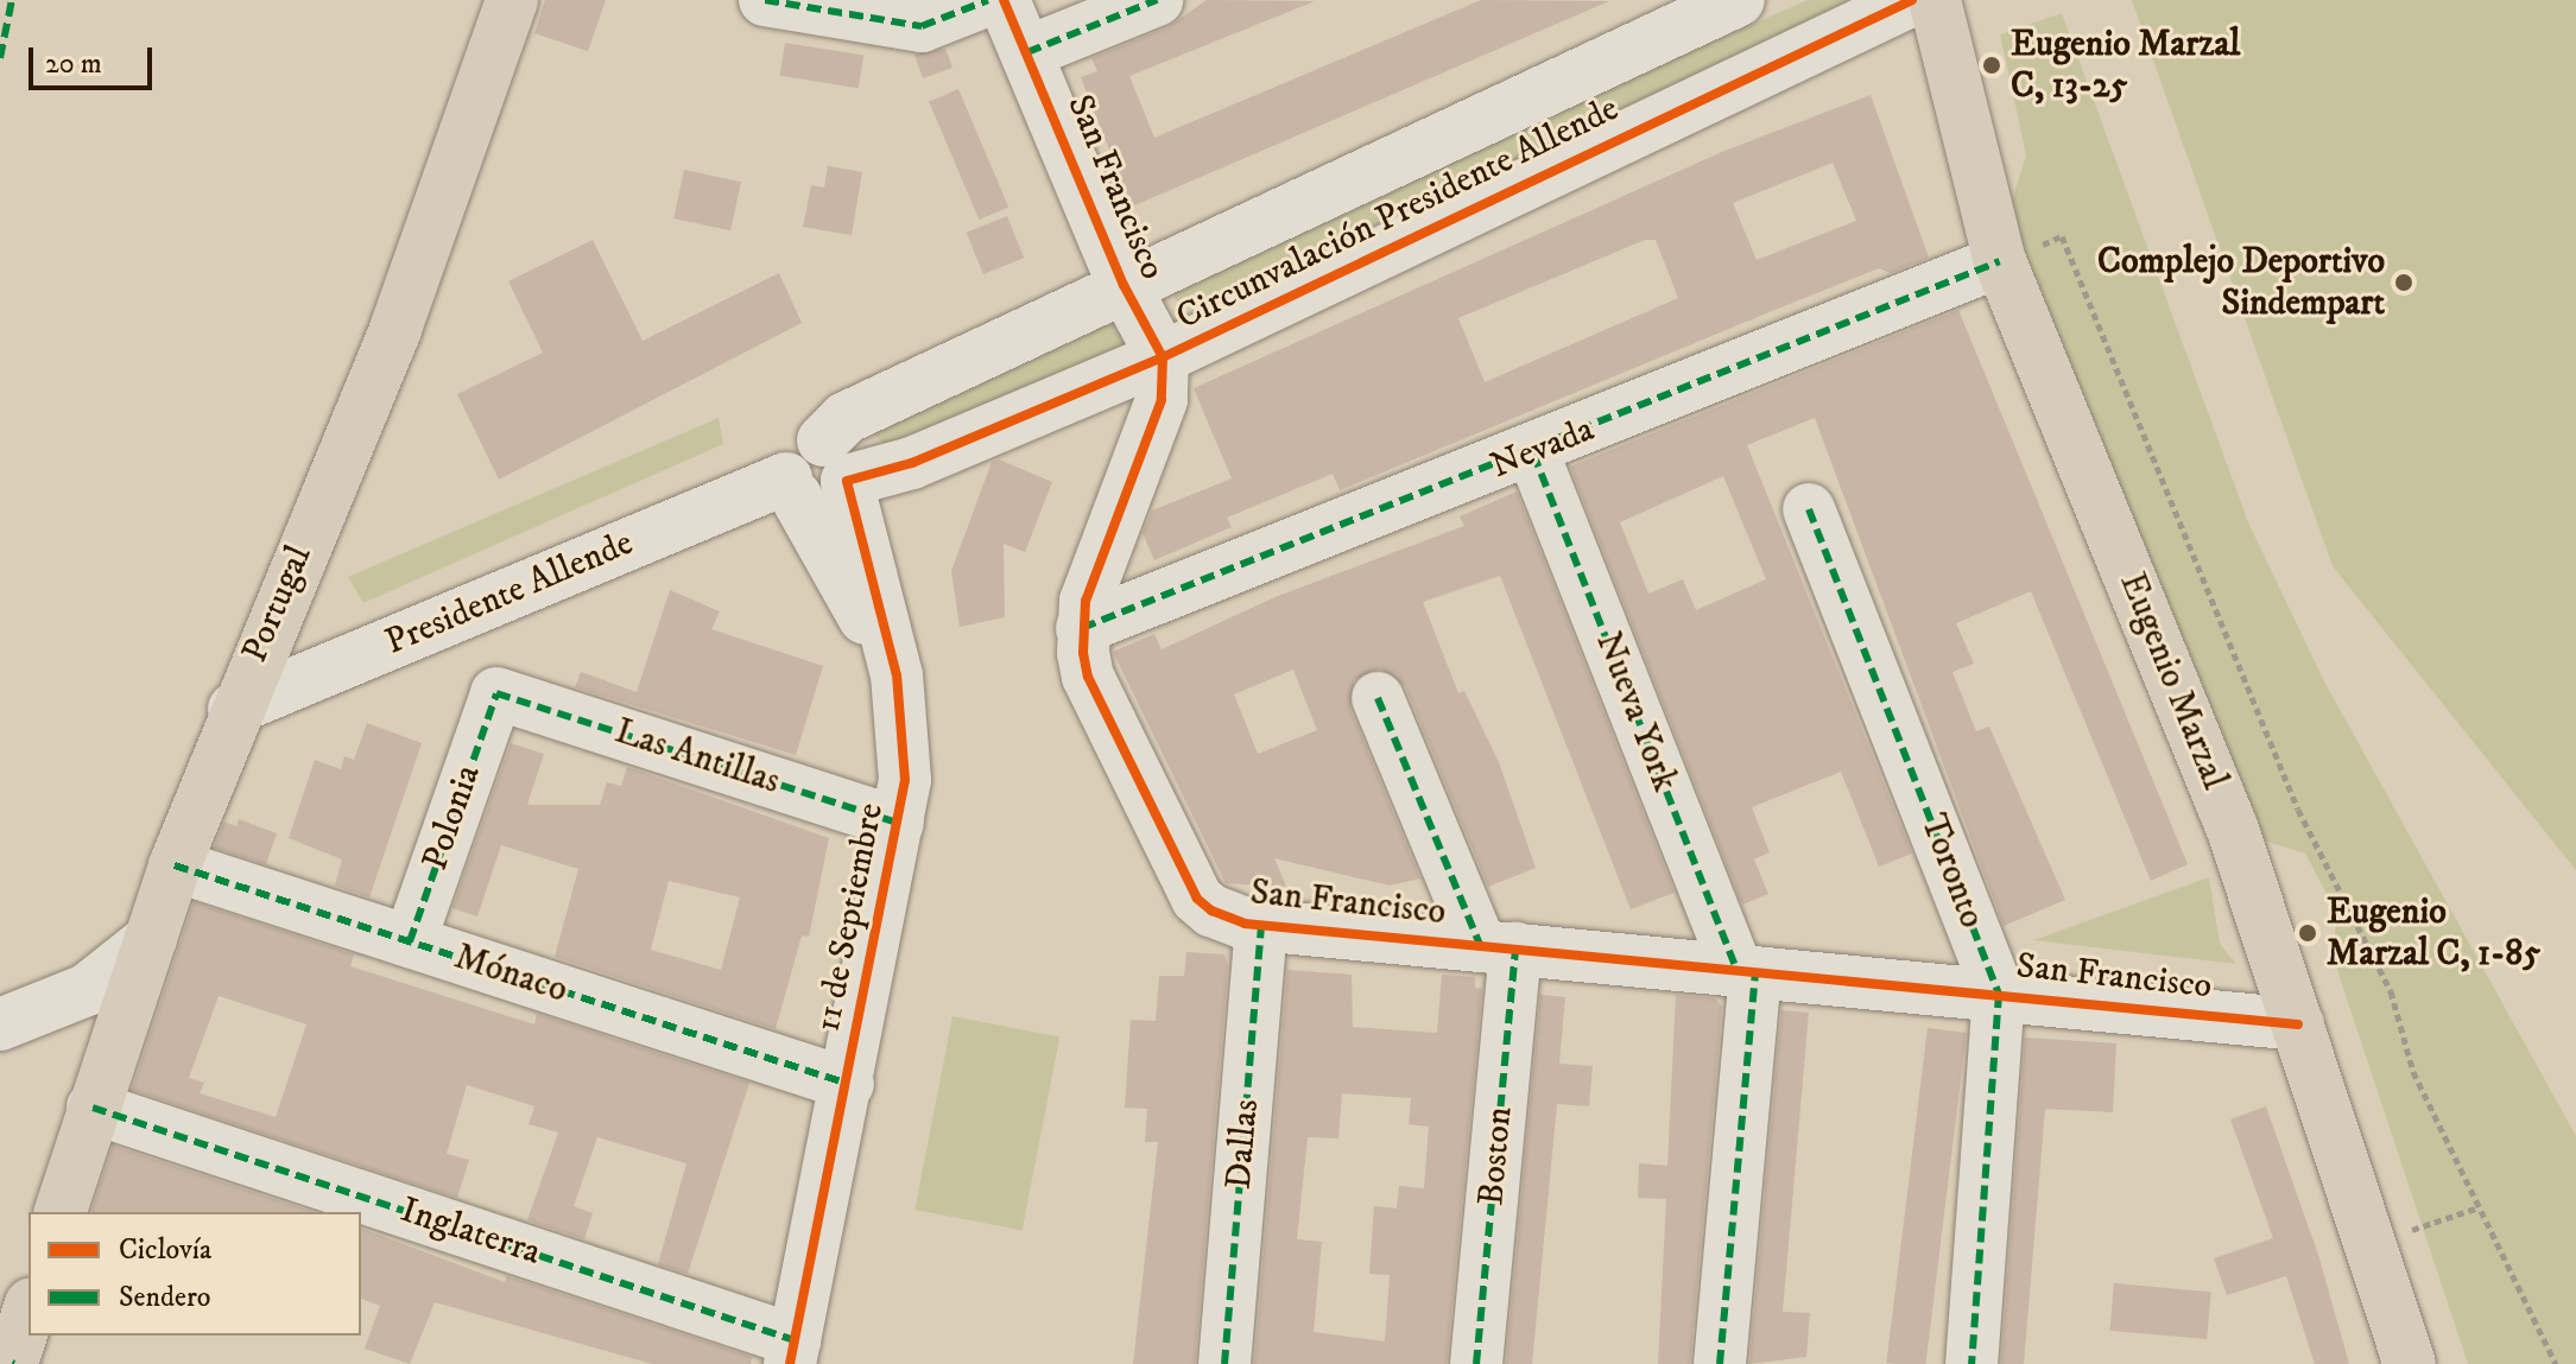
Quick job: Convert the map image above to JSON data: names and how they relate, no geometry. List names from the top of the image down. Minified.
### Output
{"streets":{"main road":["Portugal","Eugenio Marzal"],"street":["San Francisco","Circunvalación Presidente Allende","Nevada","Presidente Allende","Nueva York","Las Antillas","Polonia","Toronto","11 de Septiembre","Mónaco","Dallas","Boston","Inglaterra"]},"crossings":[["San Francisco","Circunvalación Presidente Allende"],["San Francisco","Nevada"],["San Francisco","Eugenio Marzal"],["San Francisco","Nueva York"],["San Francisco","Toronto"],["San Francisco","Dallas"],["San Francisco","Boston"],["Circunvalación Presidente Allende","Presidente Allende"],["Circunvalación Presidente Allende","11 de Septiembre"],["Nevada","Eugenio Marzal"],["Nevada","Nueva York"],["Presidente Allende","Portugal"],["Presidente Allende","11 de Septiembre"],["Portugal","Mónaco"],["Portugal","Inglaterra"],["Las Antillas","Polonia"],["Las Antillas","11 de Septiembre"],["Polonia","Mónaco"],["11 de Septiembre","Mónaco"],["11 de Septiembre","Inglaterra"]],"places":["Eugenio Marzal C, 13-25","Complejo Deportivo Sindempart","Eugenio Marzal C, 1-85"],"legend":["Ciclovía","Sendero"],"scale_bar":"20 m"}
